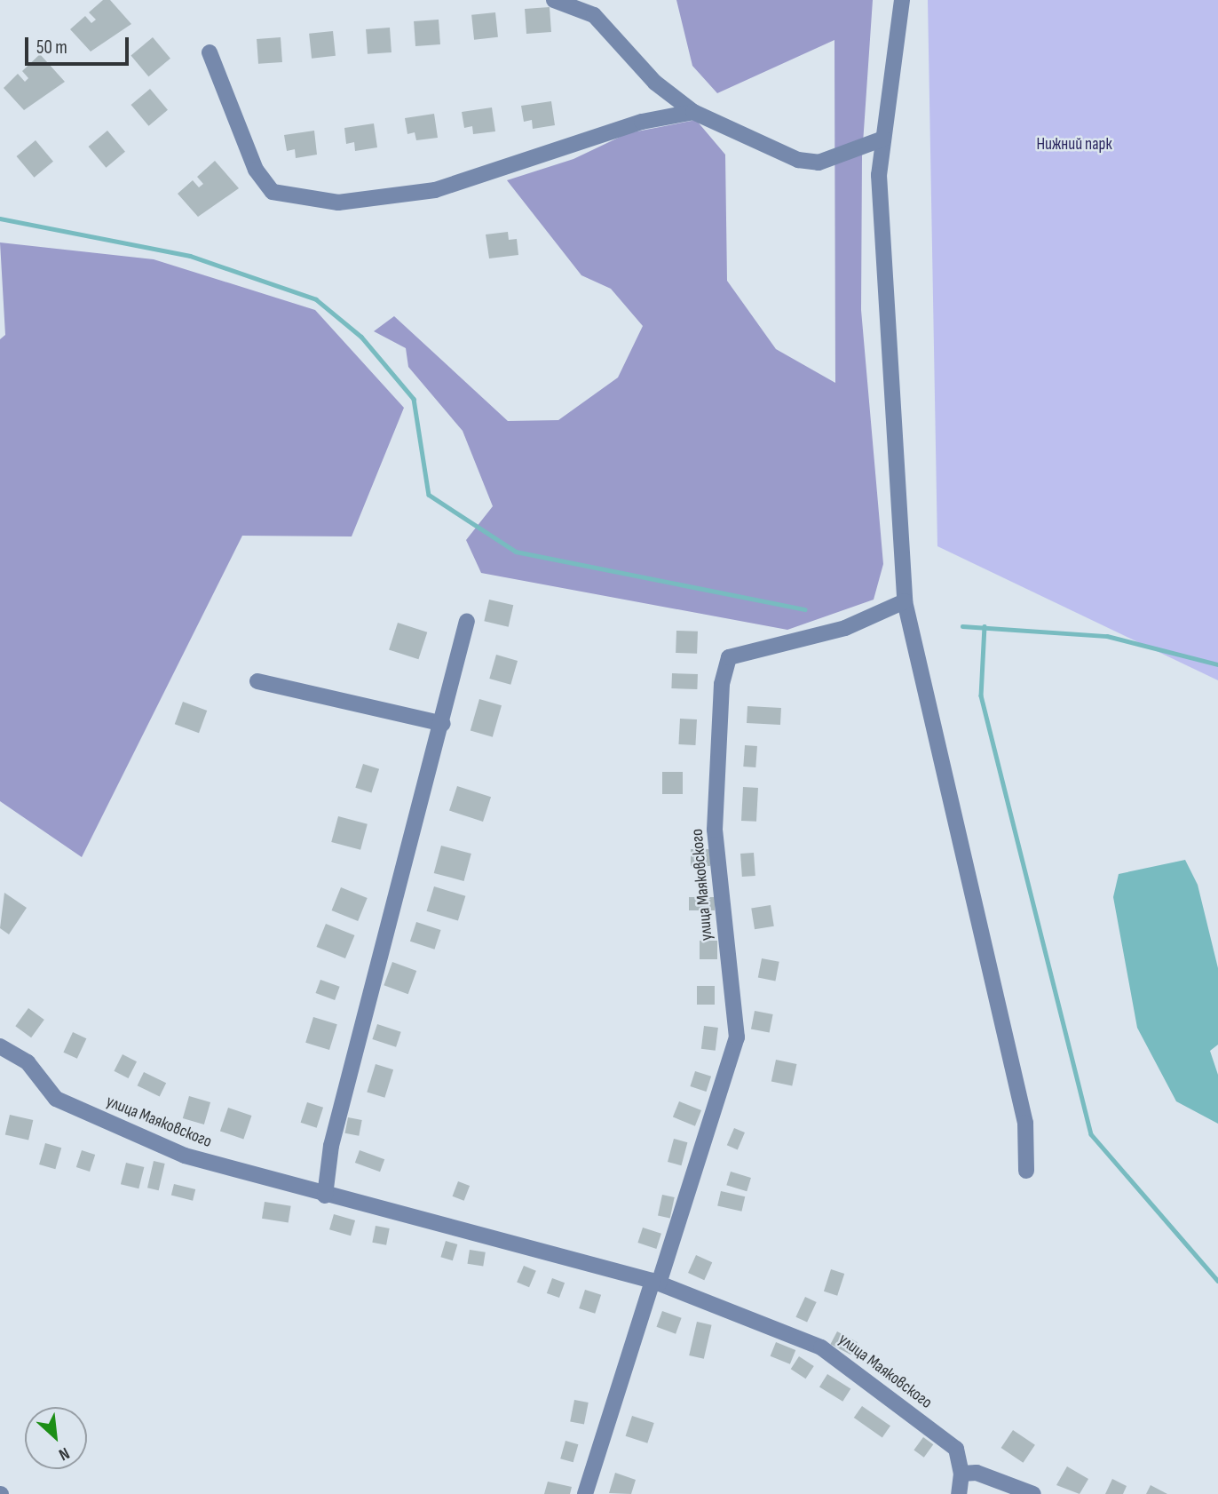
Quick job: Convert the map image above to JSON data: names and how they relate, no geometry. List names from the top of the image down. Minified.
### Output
{"streets":{"street":["улица Маяковского"]},"parks":["Нижний парк"],"scale_bar":"50 m","north":"bottom right"}
